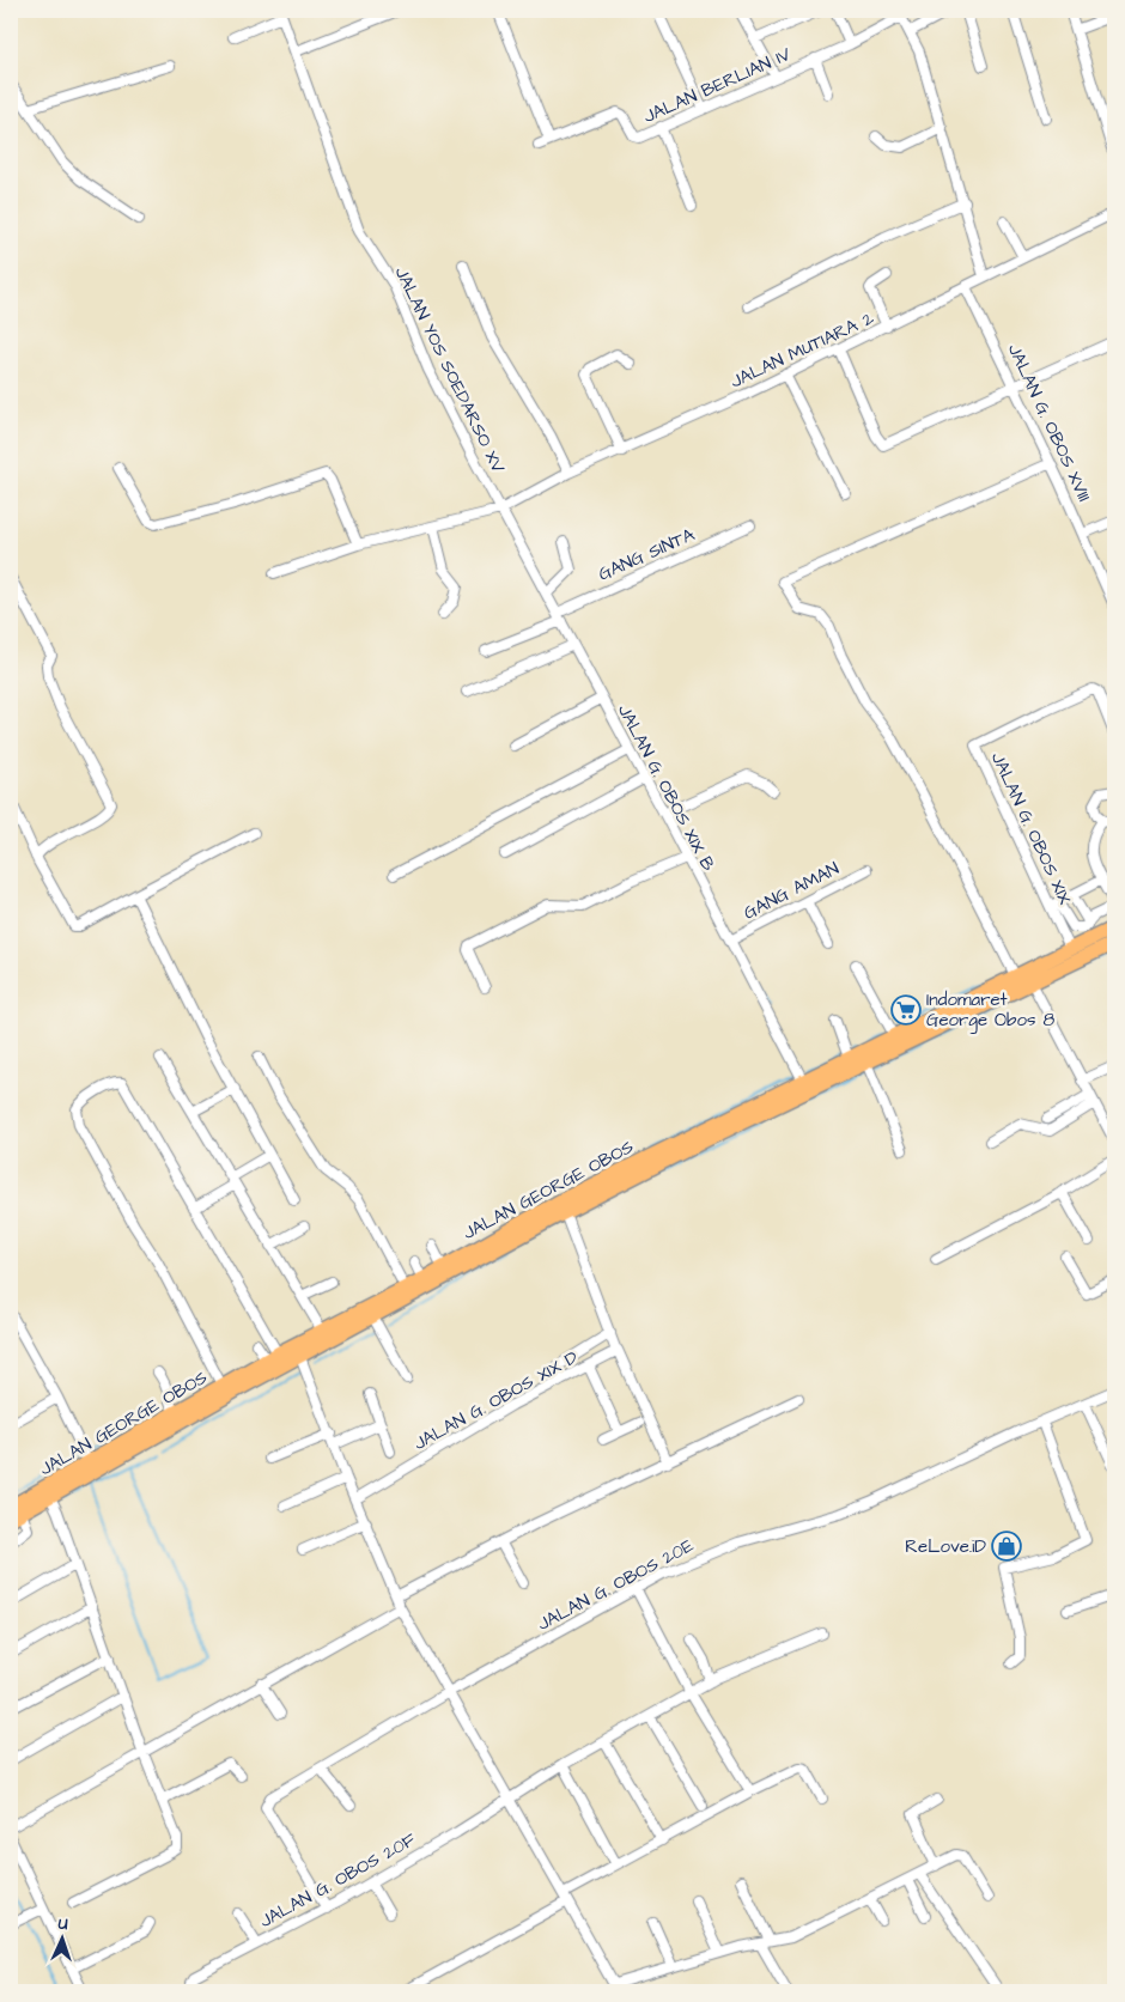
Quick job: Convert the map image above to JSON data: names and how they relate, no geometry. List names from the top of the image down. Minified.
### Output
{"streets":{"main road":["JALAN GEORGE OBOS"],"street":["JALAN BERLIAN IV","JALAN MUTIARA 2","JALAN YOS SOEDARSO XV","JALAN G. OBOS XVIII","GANG SINTA","JALAN G. OBOS XIX B","JALAN G. OBOS XIX","GANG AMAN","JALAN G. OBOS XIX D","JALAN G. OBOS 20E","JALAN G. OBOS 20F"]},"crossings":[["JALAN MUTIARA 2","JALAN YOS SOEDARSO XV"],["JALAN MUTIARA 2","JALAN G. OBOS XVIII"],["JALAN MUTIARA 2","JALAN G. OBOS XIX B"],["JALAN YOS SOEDARSO XV","JALAN G. OBOS XIX B"],["GANG SINTA","JALAN G. OBOS XIX B"],["JALAN G. OBOS XIX B","GANG AMAN"],["JALAN G. OBOS XIX B","JALAN GEORGE OBOS"],["JALAN G. OBOS XIX","JALAN GEORGE OBOS"],["JALAN G. OBOS 20E","JALAN G. OBOS 20F"]],"places":{"supermarket":["Indomaret George Obos 8"],"shop":["ReLove.iD"]},"north":"top"}
